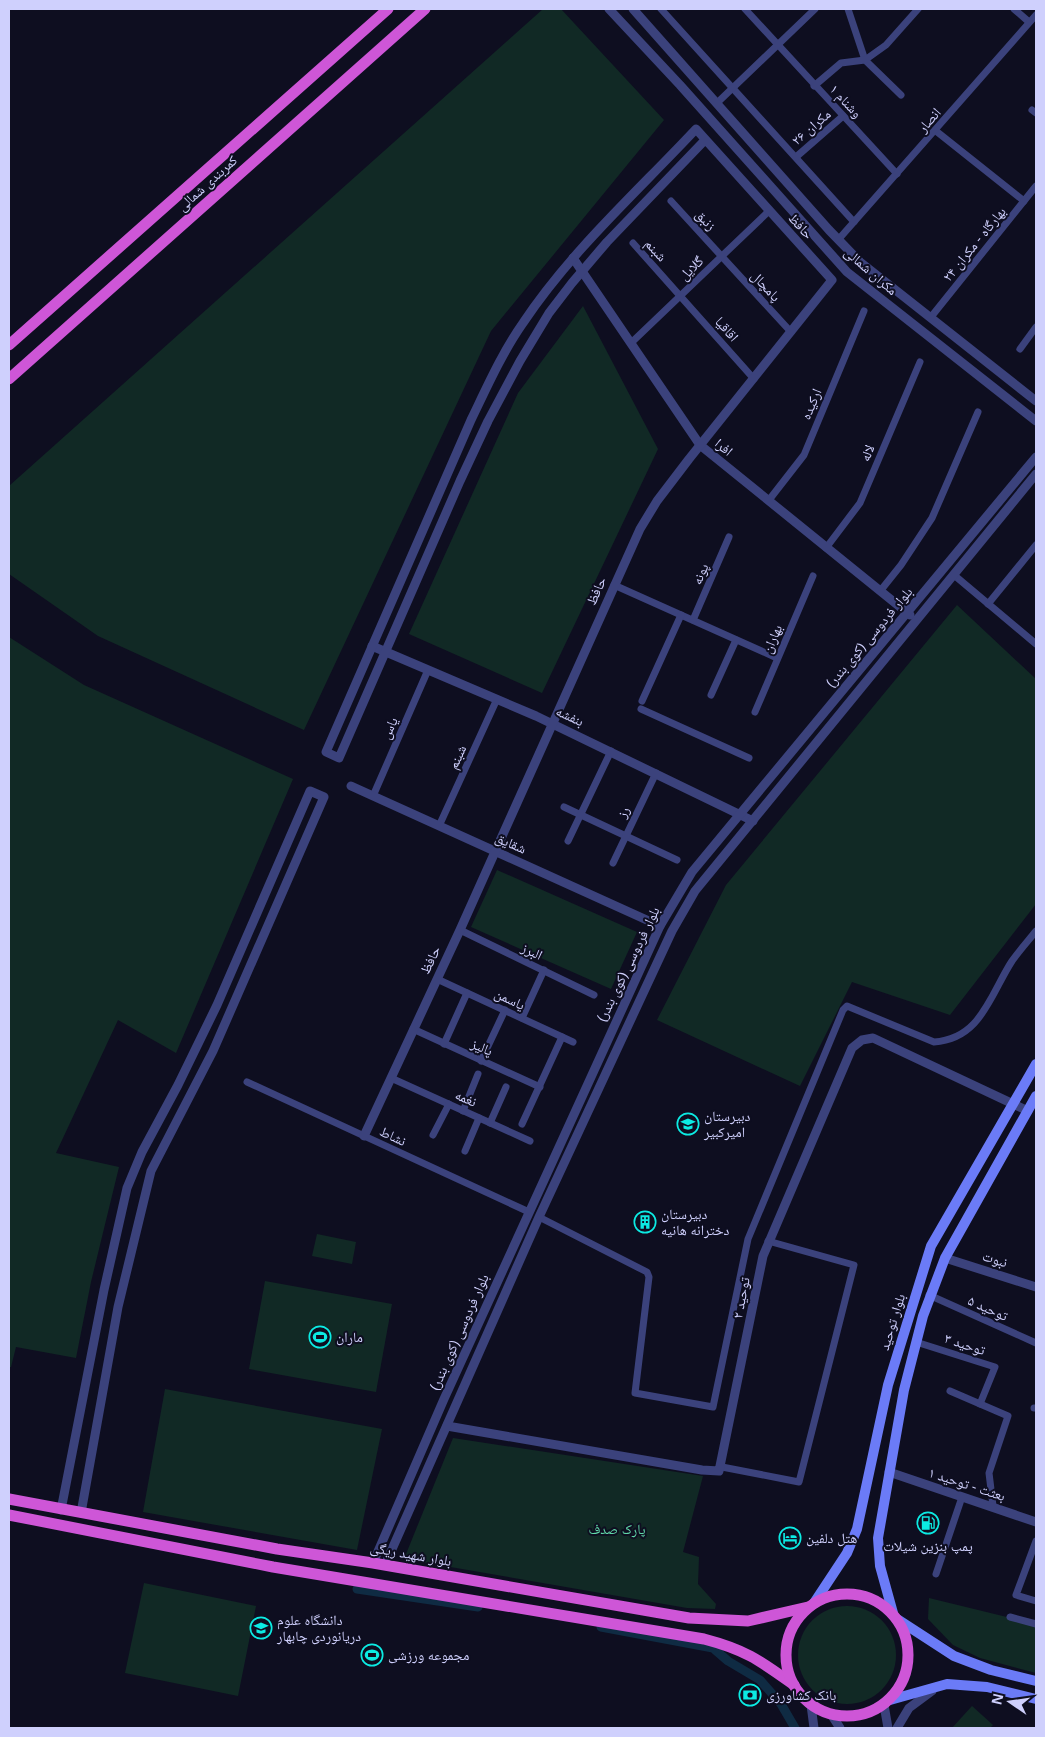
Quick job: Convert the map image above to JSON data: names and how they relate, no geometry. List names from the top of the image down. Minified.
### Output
{"streets":{"highway":["کمربندی شمالی","بلوار شهید ریگی"],"main road":["بلوار توحید"],"street":["وشنام ۱","انصار","مکران ۲۶","زنبق","حافظ","بهارگاه - مکران ۲۴","شبنم","گلایل","مکران شمالی","پامچال","اقاقیا","ارکیده","افرا","لاله","پونه","بلوار فردوسی (کوی بندر)","بهاران","بنفشه","یاس","رز","شقایق","البرز","یاسمن","پالیز","نغمه","نشاط","نبوت","توحید ۲","توحید ۵","توحید ۳","بعثت - توحید ۱"]},"crossings":[["وشنام ۱","انصار"],["وشنام ۱","مکران ۲۶"],["انصار","مکران شمالی"],["زنبق","گلایل"],["زنبق","پامچال"],["حافظ","گلایل"],["حافظ","پامچال"],["حافظ","اقاقیا"],["حافظ","افرا"],["حافظ","بنفشه"],["حافظ","شقایق"],["حافظ","البرز"],["حافظ","یاسمن"],["حافظ","پالیز"],["حافظ","نغمه"],["حافظ","نشاط"],["بهارگاه - مکران ۲۴","مکران شمالی"],["شبنم","گلایل"],["شبنم","اقاقیا"],["شبنم","بنفشه"],["شبنم","شقایق"],["گلایل","پامچال"],["گلایل","اقاقیا"],["گلایل","افرا"],["ارکیده","افرا"],["افرا","لاله"],["افرا","بلوار فردوسی (کوی بندر)"],["بلوار فردوسی (کوی بندر)","بنفشه"],["بلوار فردوسی (کوی بندر)","شقایق"],["بلوار فردوسی (کوی بندر)","نشاط"],["بلوار فردوسی (کوی بندر)","بلوار شهید ریگی"],["بنفشه","یاس"],["بنفشه","رز"],["یاس","شقایق"],["نبوت","بلوار توحید"],["توحید ۲","بلوار توحید"],["توحید ۵","بلوار توحید"],["بلوار توحید","توحید ۳"],["بلوار توحید","بعثت - توحید ۱"],["بلوار توحید","بلوار شهید ریگی"]],"parks":["پارک صدف"],"places":{"school or university":["دبیرستان امیرکبیر","دانشگاه علوم دریانوردی چابهار"],"building":["دبیرستان دخترانه هانیه"],"sports":["ماران","مجموعه ورزشی"],"fuel station":["پمپ بنزین شیلات"],"hotel":["هتل دلفین"],"bank":["بانک کشاورزی"]},"north":"left"}
